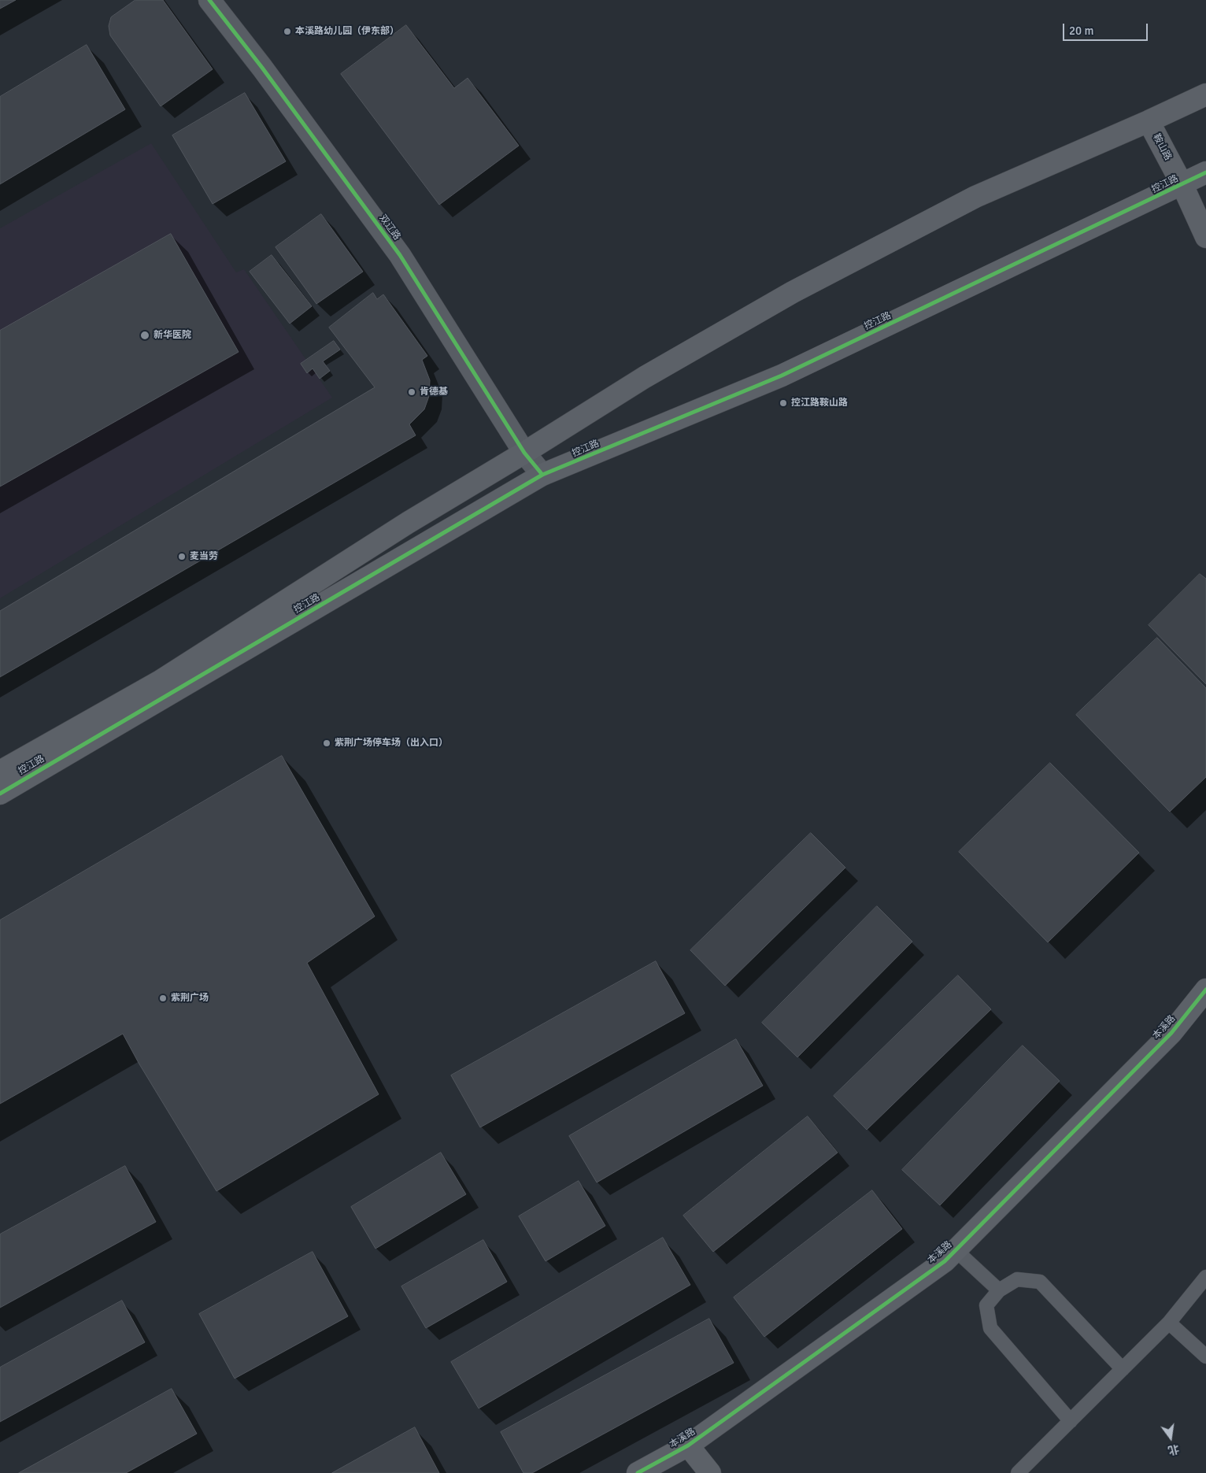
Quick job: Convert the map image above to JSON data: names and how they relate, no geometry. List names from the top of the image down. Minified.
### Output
{"streets":{"main road":["鞍山路","控江路","本溪路"],"street":["双辽路"]},"crossings":[["鞍山路","控江路"],["控江路","双辽路"]],"places":["本溪路幼儿园（伊东部）","新华医院","肯德基","控江路鞍山路","麦当劳","紫荆广场停车场（出入口）","紫荆广场"],"scale_bar":"20 m","north":"bottom"}
